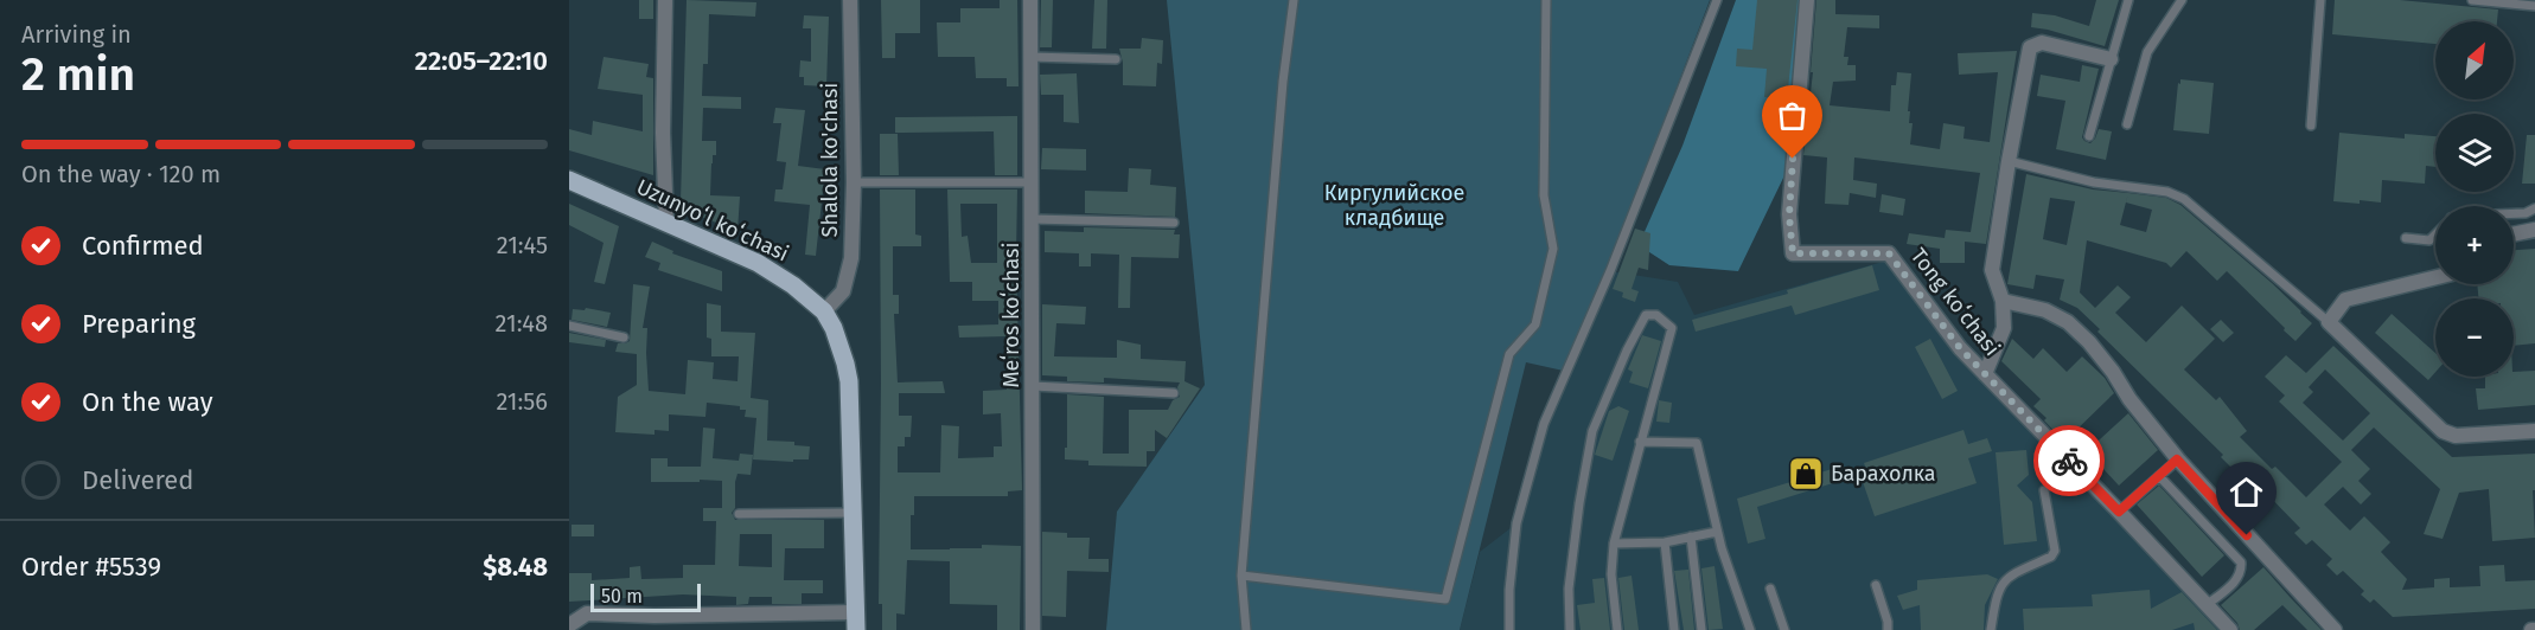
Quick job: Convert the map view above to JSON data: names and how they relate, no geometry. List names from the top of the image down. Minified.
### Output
{"streets":{"main road":["Uzunyoʻl koʻchasi"],"street":["Shalola ko'chasi","Tong koʻchasi","Meʻros koʻchasi"]},"crossings":[["Shalola ko'chasi","Uzunyoʻl koʻchasi"]],"parks":["Киргулийское кладбище"],"places":{"shop":["Барахолка"]},"scale_bar":"50 m","north":"top right","page":{"heading":["2 min","Arriving in","22:05–22:10"],"panel":["Order #5539","$8.48"],"map_buttons":["+","−"],"bar":"On the way · 120 m","list":[["Confirmed","21:45"],["Preparing","21:48"],["On the way","21:56"],"Delivered"],"scale":"50 m"}}
